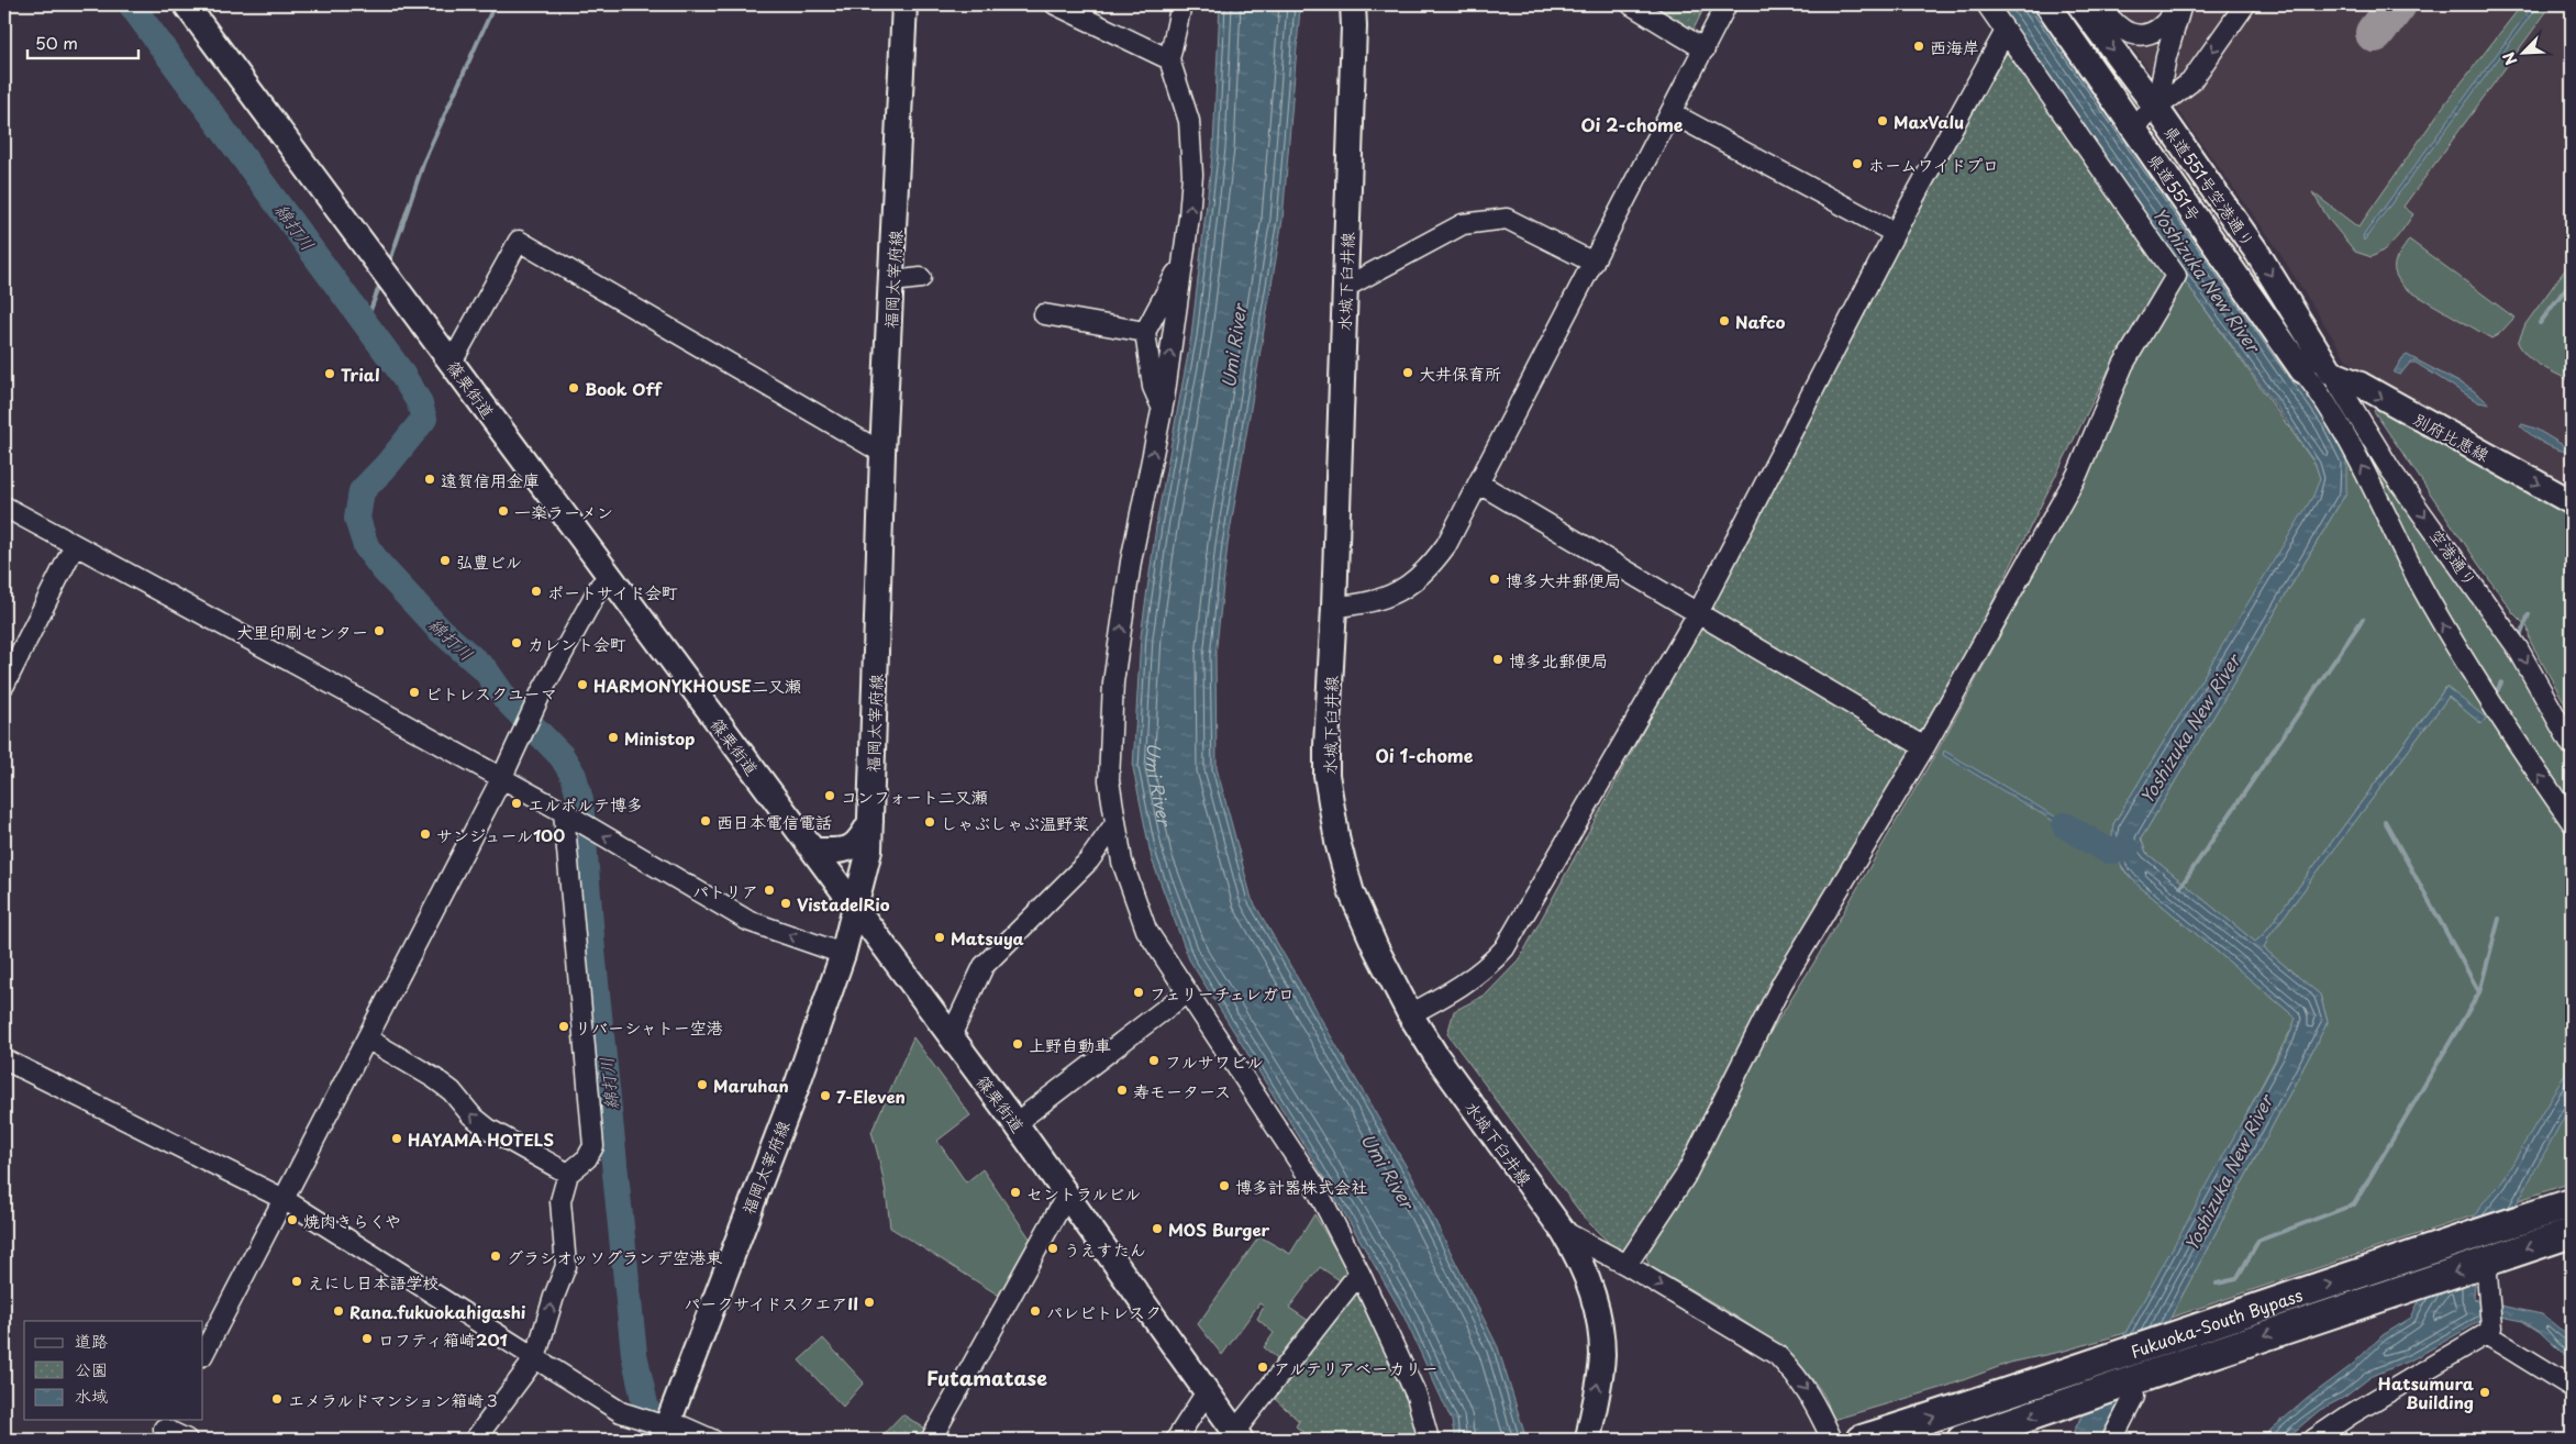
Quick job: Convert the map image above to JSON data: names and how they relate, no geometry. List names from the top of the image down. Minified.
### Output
{"streets":{"highway":["Fukuoka-South Bypass"],"main road":["県道551号空港通り","県道551号","福岡太宰府線","水城下臼井線","篠栗街道","別府比恵線"],"street":["空港通り"]},"crossings":[["県道551号空港通り","別府比恵線"],["県道551号空港通り","空港通り"],["福岡太宰府線","篠栗街道"],["別府比恵線","空港通り"]],"one_way":["県道551号空港通り","別府比恵線"],"districts":["Oi 2-chome","Oi 1-chome","Futamatase"],"water":["綿打川","Yoshizuka New River","Umi River"],"places":["西海岸","MaxValu","ホームワイドプロ","Nafco","大井保育所","Trial","Book Off","遠賀信用金庫","一楽ラーメン","弘豊ビル","博多大井郵便局","ポートサイド会町","大里印刷センター","カレント会町","博多北郵便局","HARMONYKHOUSE二又瀬","ピトレスクユーマ","Ministop","コンフォート二又瀬","エルポルテ博多","西日本電信電話","しゃぶしゃぶ温野菜","サンジュール100","パトリア","VistadelRio","Matsuya","フェリーチェレガロ","リバーシャトー空港","上野自動車","フルサワビル","Maruhan","寿モータース","7-Eleven","HAYAMA HOTELS","博多計器株式会社","セントラルビル","焼肉きらくや","MOS Burger","うえすたん","グラシオッソグランデ空港東","えにし日本語学校","パークサイドスクエアII","Rana.fukuokahigashi","パレピトレスク","ロフティ箱崎201","アルテリアベーカリー","Hatsumura Building","エメラルドマンション箱崎３"],"legend":["道路","公園","水域"],"scale_bar":"50 m","north":"bottom left"}
